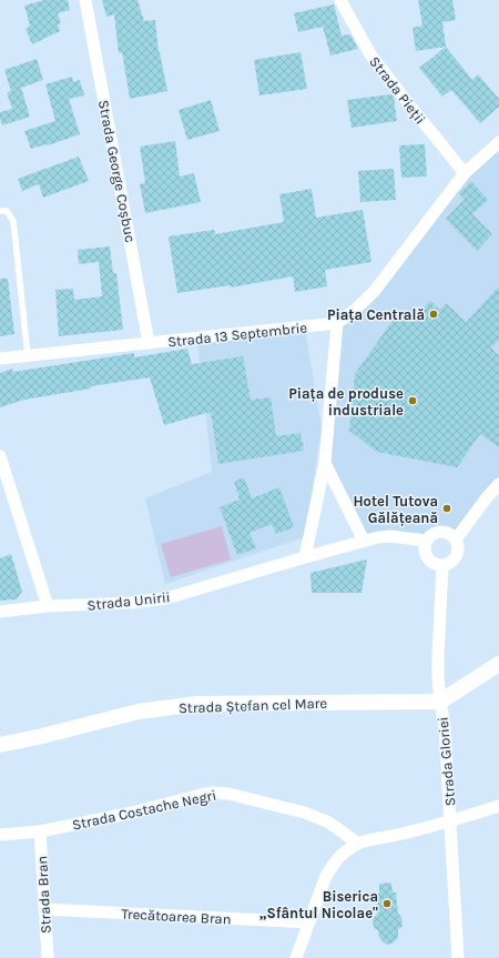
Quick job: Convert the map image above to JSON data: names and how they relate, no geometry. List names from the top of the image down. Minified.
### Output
{"streets":{"street":["Strada Pieții","Strada George Coșbuc","Strada 13 Septembrie","Strada Unirii","Strada Ștefan cel Mare","Strada Gloriei","Strada Costache Negri","Strada Bran","Trecătoarea Bran"]},"crossings":[["Strada George Coșbuc","Strada 13 Septembrie"],["Strada Unirii","Strada Gloriei"],["Strada Ștefan cel Mare","Strada Gloriei"],["Strada Costache Negri","Strada Bran"],["Strada Bran","Trecătoarea Bran"]],"places":["Piața Centrală","Piața de produse industriale","Hotel Tutova Gălățeană","Biserica „Sfântul Nicolae\""]}
